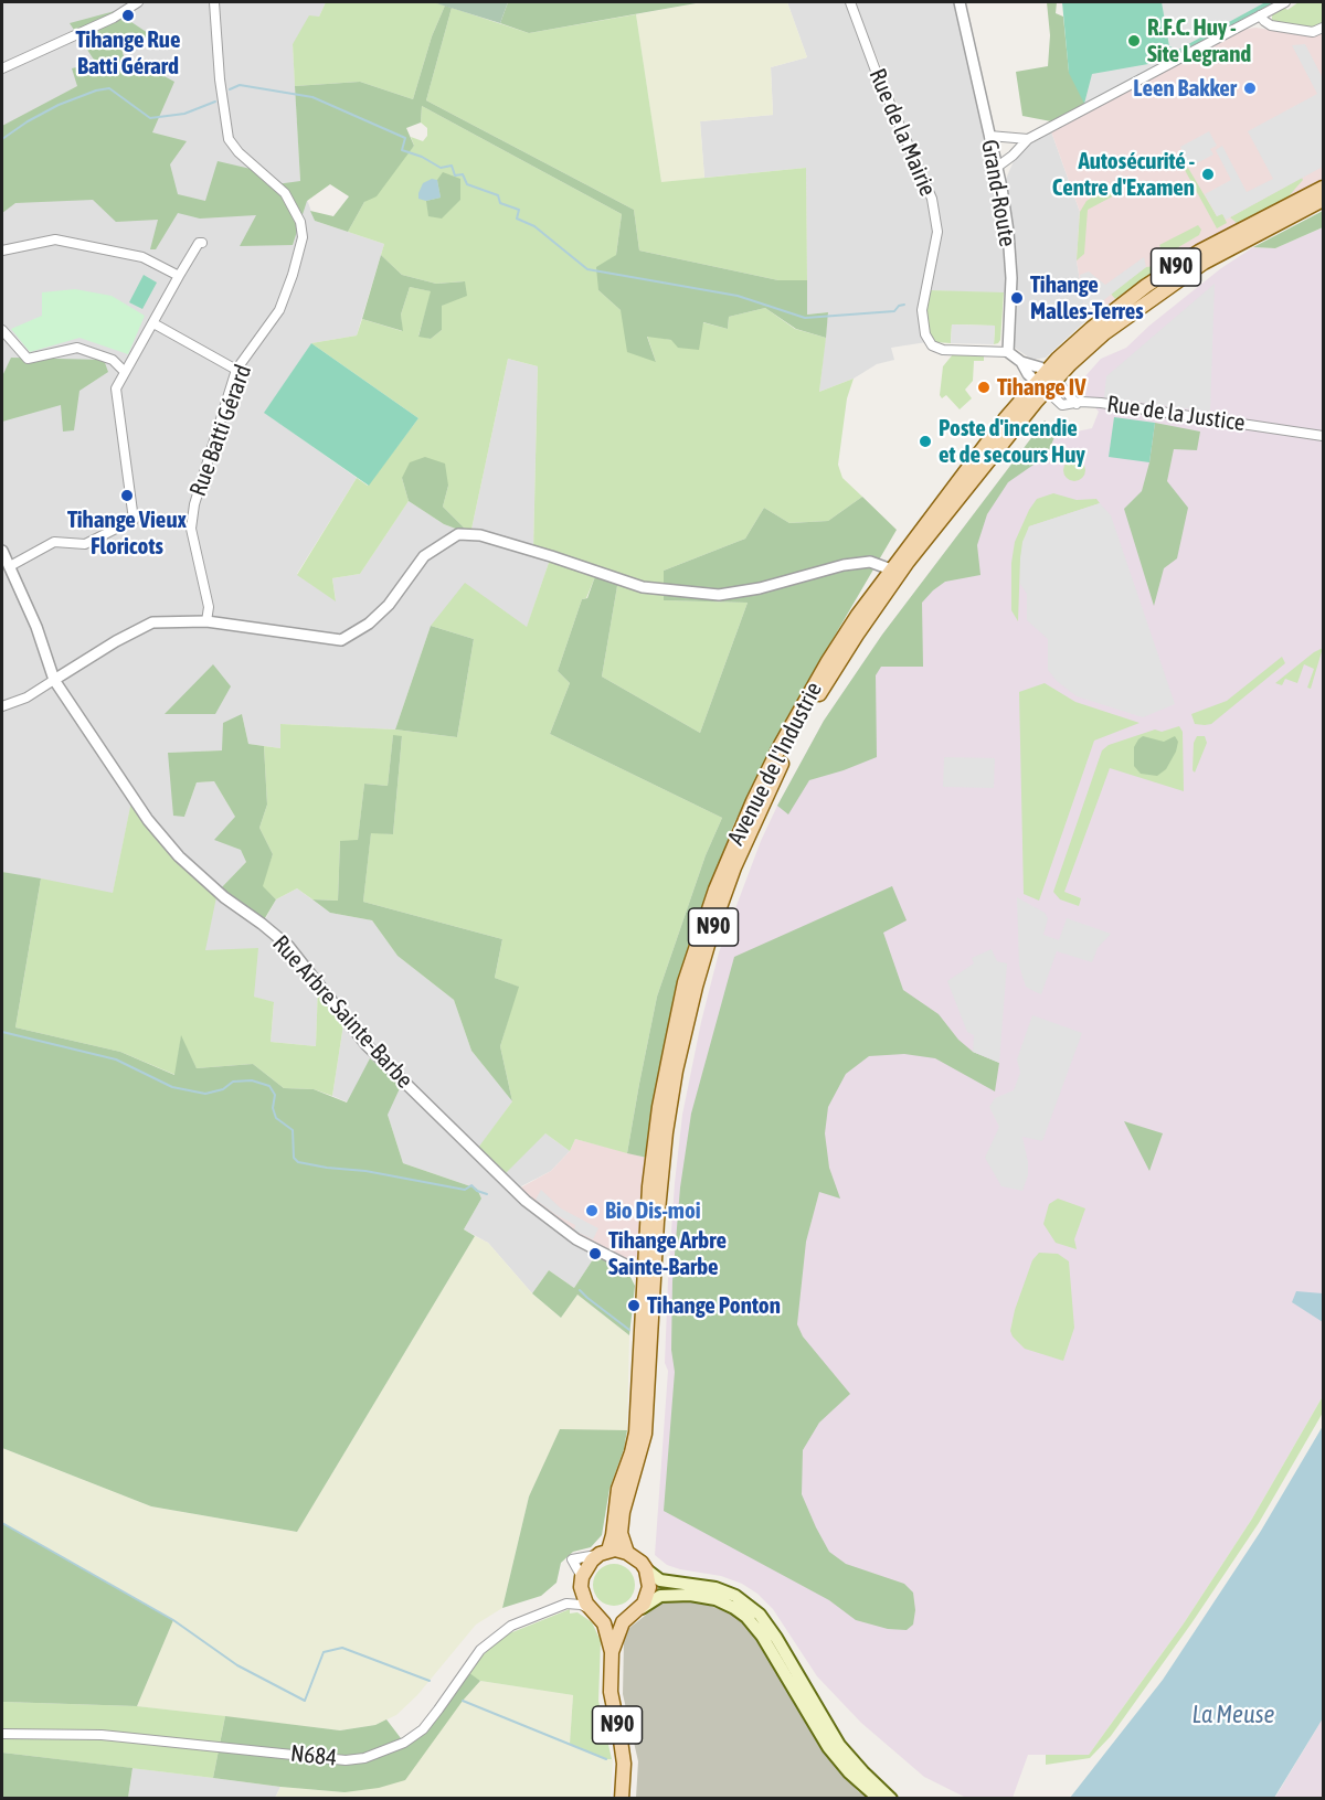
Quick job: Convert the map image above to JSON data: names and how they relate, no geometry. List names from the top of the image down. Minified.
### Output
{"streets":{"main road":["N90","Avenue de l'Industrie"],"street":["Rue de la Mairie","Grand-Route","Rue de la Justice","Rue Batti Gérard","Rue Arbre Sainte-Barbe","N684"]},"crossings":[["Rue de la Mairie","Grand-Route"],["N90","Avenue de l'Industrie"],["N90","N684"],["Rue de la Justice","Avenue de l'Industrie"],["Avenue de l'Industrie","Rue Arbre Sainte-Barbe"],["Avenue de l'Industrie","N684"]],"water":["La Meuse"],"places":["Tihange Rue Batti Gérard","R.F.C. Huy - Site Legrand","Leen Bakker","Autosécurité - Centre d'Examen","Tihange Malles-Terres","Tihange IV","Poste d'incendie et de secours Huy","Tihange Vieux Floricots","Bio Dis-moi","Tihange Arbre Sainte-Barbe","Tihange Ponton"]}
